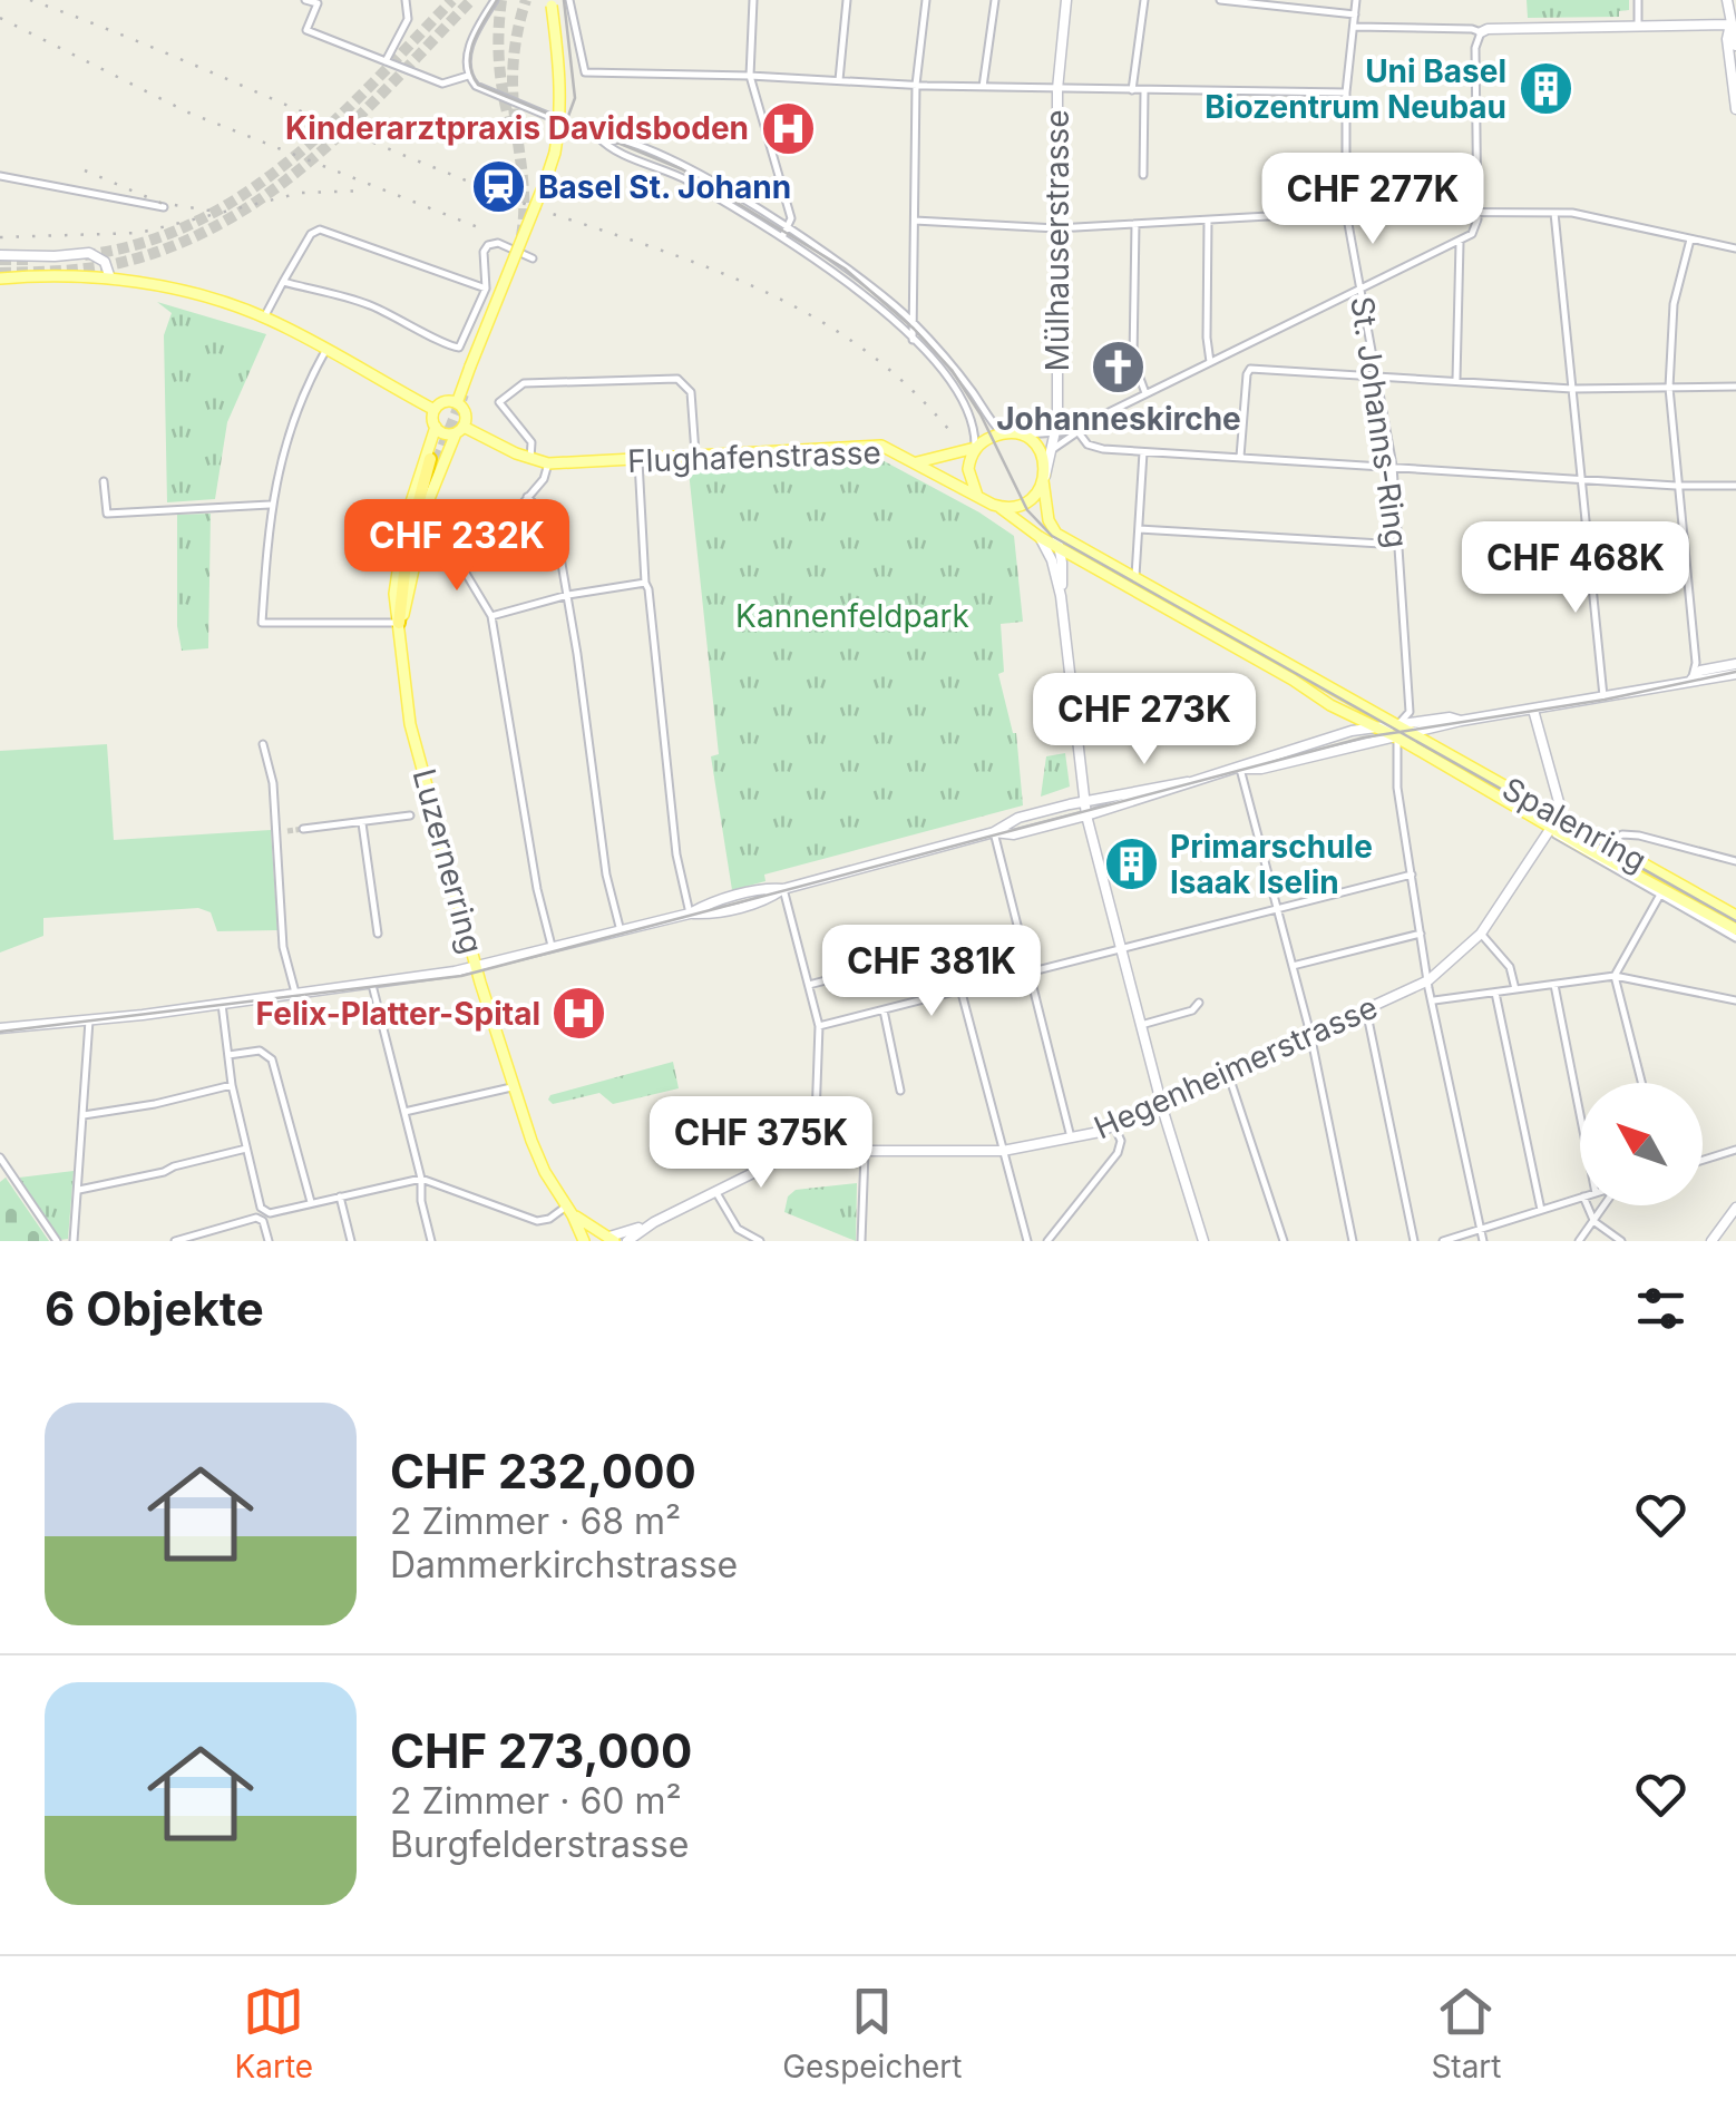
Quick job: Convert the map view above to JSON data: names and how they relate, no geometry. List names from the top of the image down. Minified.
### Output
{"streets":{"main road":["Flughafenstrasse","Spalenring","Luzernerring"],"street":["Mülhauserstrasse","St. Johanns-Ring","Hegenheimerstrasse"]},"crossings":[["Mülhauserstrasse","Flughafenstrasse"],["Flughafenstrasse","Luzernerring"],["Spalenring","Hegenheimerstrasse"],["Luzernerring","Hegenheimerstrasse"]],"parks":["Kannenfeldpark"],"places":{"building":["Uni Basel Biozentrum Neubau","Primarschule Isaak Iselin"],"hospital":["Kinderarztpraxis Davidsboden","Felix-Platter-Spital"],"station":["Basel St. Johann"],"church":["Johanneskirche"]},"north":"top left","page":{"price":["CHF 277K","CHF 232K","CHF 468K","CHF 273K","CHF 381K","CHF 375K"],"heading":"6 Objekte","list":[{"name":"CHF 232,000","note":"2 Zimmer · 68 m² · Dammerkirchstrasse"},{"name":"CHF 273,000","note":"2 Zimmer · 60 m² · Burgfelderstrasse"}],"tabs":["Karte","Gespeichert","Start"]}}
